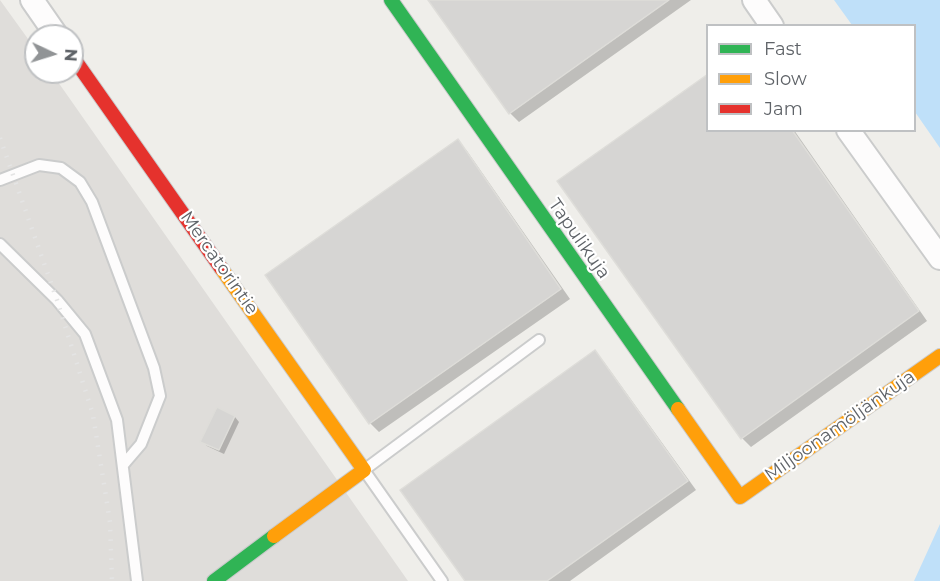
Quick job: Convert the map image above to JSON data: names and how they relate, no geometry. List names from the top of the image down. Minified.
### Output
{"streets":{"street":["Tapulikuja","Mercatorintie","Miljoonamöljänkuja"]},"crossings":[["Tapulikuja","Miljoonamöljänkuja"]],"legend":["Fast","Slow","Jam"],"north":"right"}
